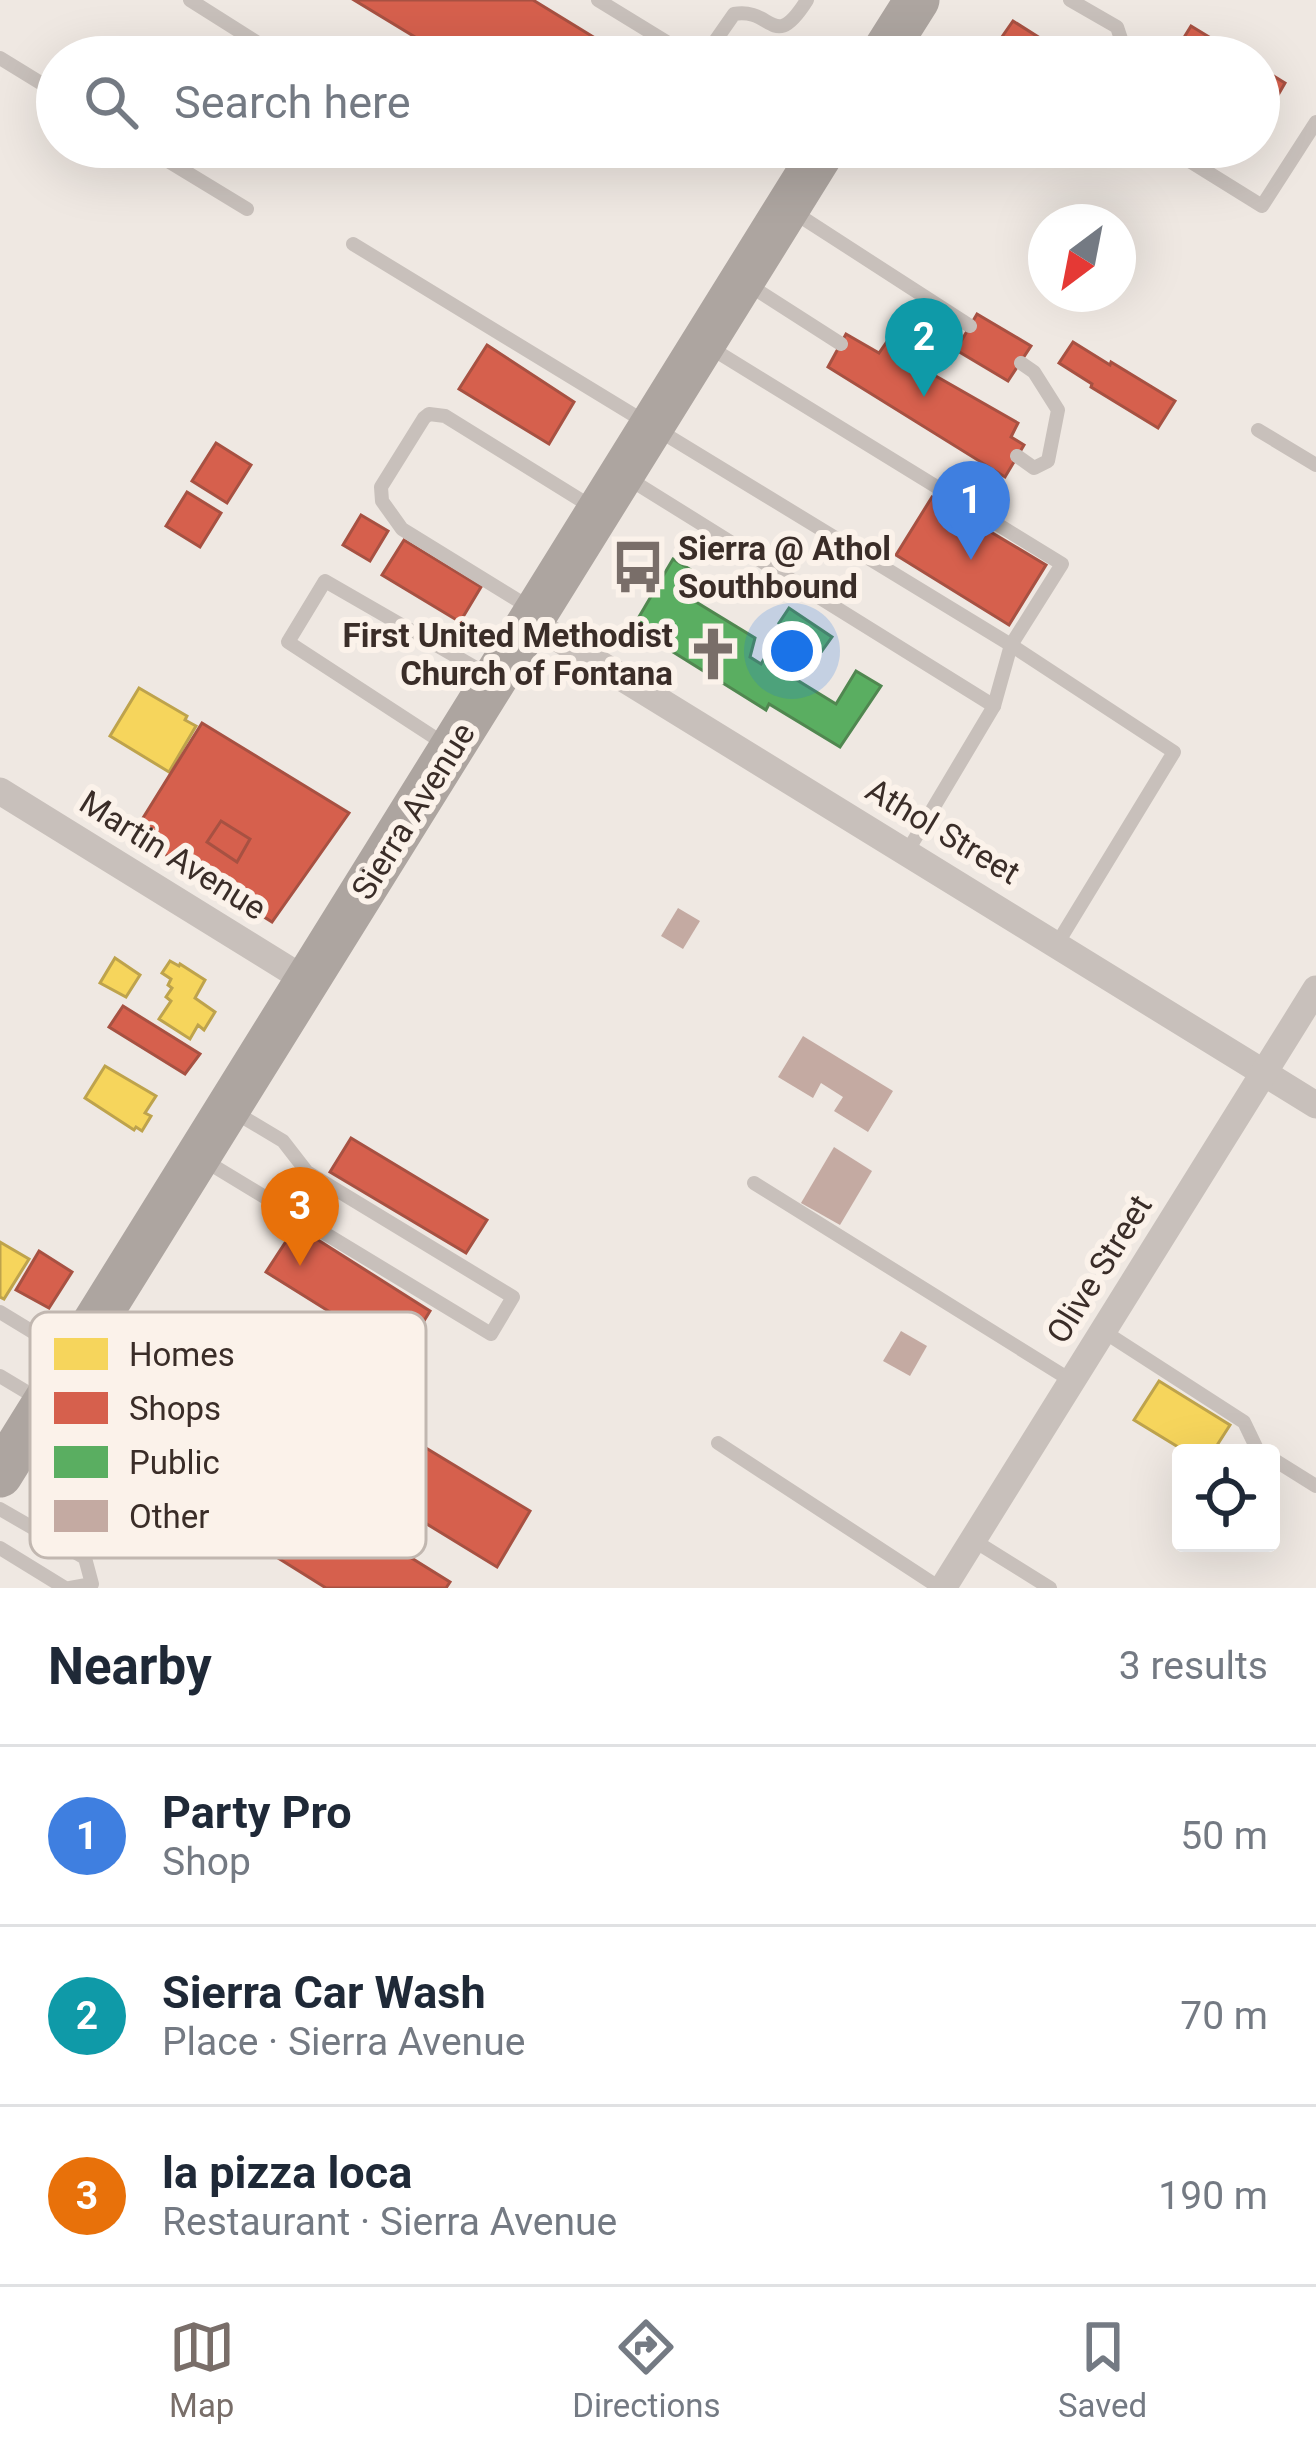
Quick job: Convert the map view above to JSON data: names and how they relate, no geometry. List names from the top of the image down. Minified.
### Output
{"streets":{"main road":["Sierra Avenue"],"street":["Athol Street","Martin Avenue","Olive Street"]},"crossings":[["Sierra Avenue","Athol Street"],["Sierra Avenue","Martin Avenue"],["Athol Street","Olive Street"]],"places":{"bus stop":["Sierra @ Athol Southbound"],"church":["First United Methodist Church of Fontana"]},"legend":["Homes","Shops","Public","Other"],"north":"bottom left","page":{"search":"Search here","pins":["2","1","3"],"heading":["Nearby","3 results"],"list":[{"mark":"1","name":"Party Pro","note":"Shop","value":"50 m"},{"mark":"2","name":"Sierra Car Wash","note":"Place · Sierra Avenue","value":"70 m"},{"mark":"3","name":"la pizza loca","note":"Restaurant · Sierra Avenue","value":"190 m"}],"nav":["Map","Directions","Saved"]}}
